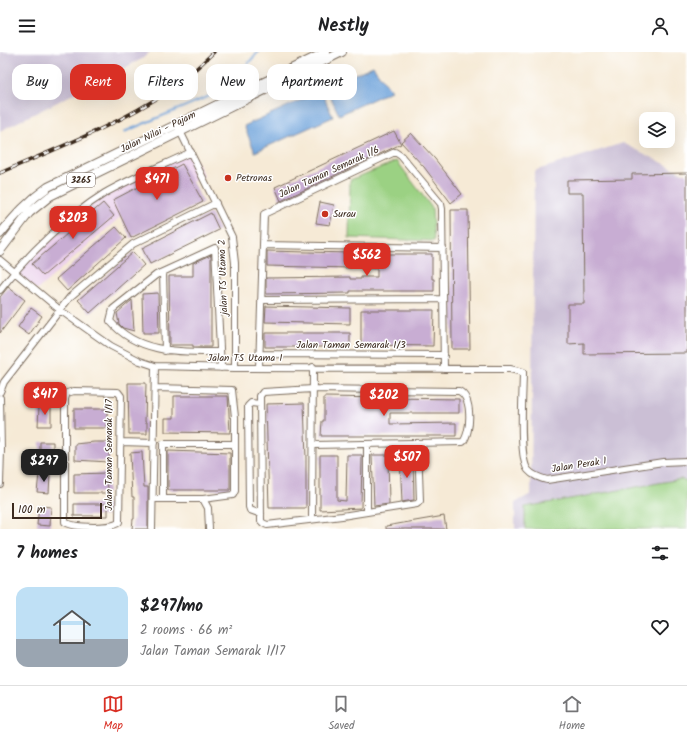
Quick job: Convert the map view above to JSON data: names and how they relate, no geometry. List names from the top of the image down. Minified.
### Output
{"streets":{"main road":["Jalan Nilai - Pajam","3265"],"street":["Jalan Taman Semarak 1/6","jalan TS Utama 2","Jalan Taman Semarak 1/3","Jalan TS Utama 1","Jalan Taman Semarak 1/17","Jalan Perak 1"]},"crossings":[["Jalan Nilai - Pajam","jalan TS Utama 2"],["Jalan Taman Semarak 1/6","Jalan Taman Semarak 1/3"],["Jalan Taman Semarak 1/6","Jalan TS Utama 1"],["jalan TS Utama 2","Jalan TS Utama 1"],["Jalan TS Utama 1","Jalan Perak 1"]],"places":["Petronas","Surau"],"scale_bar":"100 m","page":{"header":"Nestly","chip":["Buy","Rent","Filters","New","Apartment"],"price":["$471","$203","$562","$417","$202","$507","$297"],"scale":"100 m","heading":"7 homes","list":[{"name":"$297/mo","note":"2 rooms · 66 m² · Jalan Taman Semarak 1/17"}],"tabs":["Map","Saved","Home"]}}
